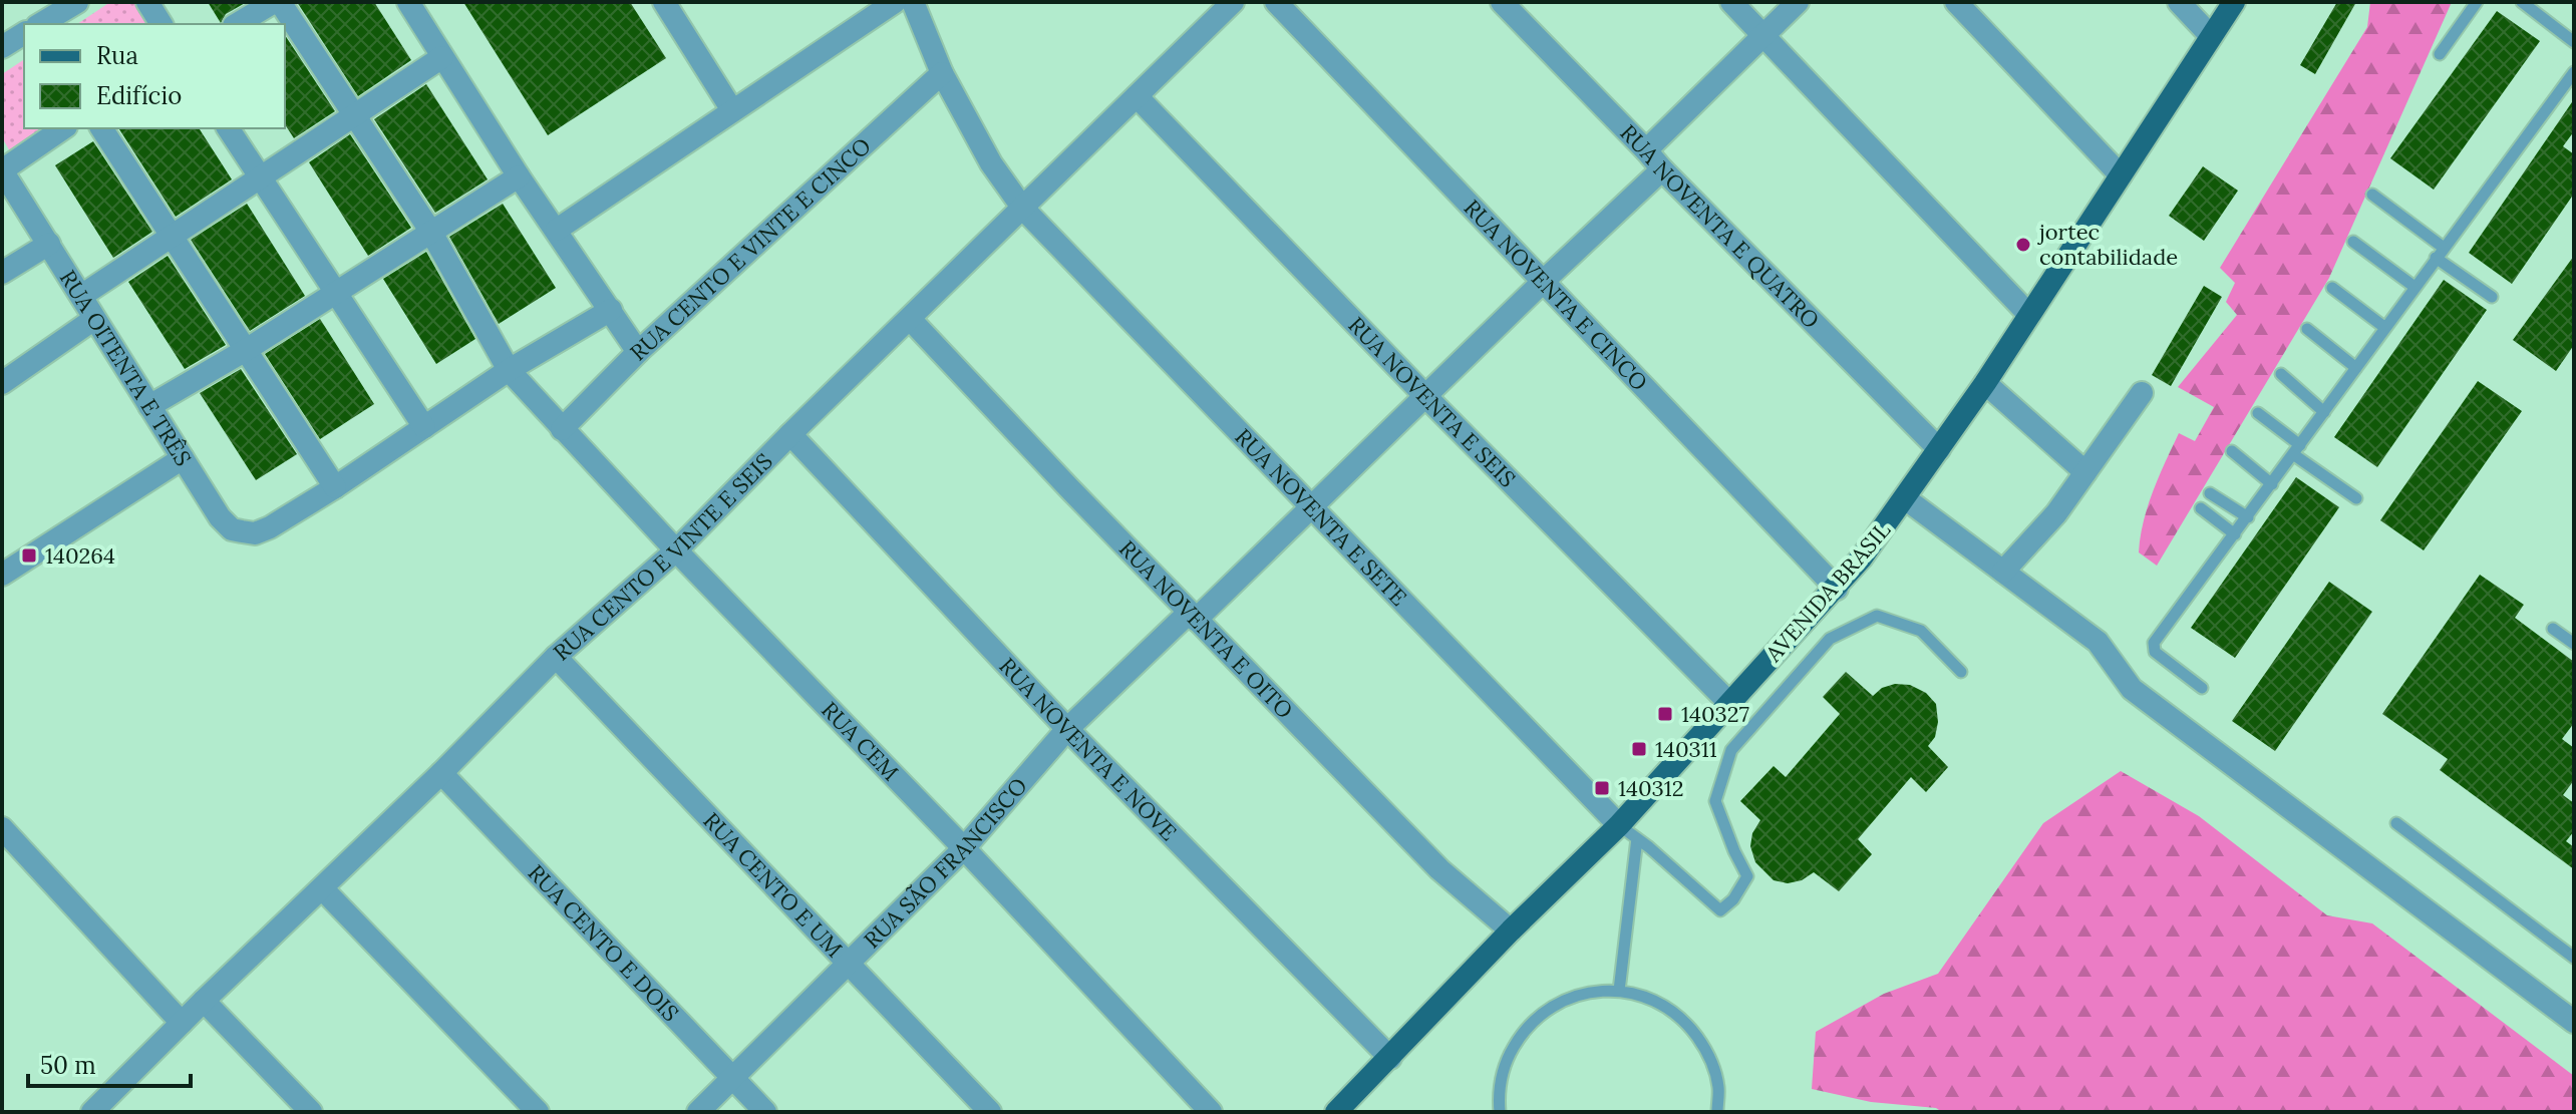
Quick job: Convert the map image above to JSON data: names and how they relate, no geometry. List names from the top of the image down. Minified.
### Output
{"streets":{"main road":["AVENIDA BRASIL"],"street":["RUA NOVENTA E QUATRO","RUA CENTO E VINTE E CINCO","RUA NOVENTA E CINCO","RUA OITENTA E TRÊS","RUA NOVENTA E SEIS","RUA NOVENTA E SETE","RUA CENTO E VINTE E SEIS","RUA NOVENTA E OITO","RUA CEM","RUA NOVENTA E NOVE","RUA SÃO FRANCISCO","RUA CENTO E UM","RUA CENTO E DOIS"]},"crossings":[["RUA NOVENTA E QUATRO","AVENIDA BRASIL"],["RUA NOVENTA E QUATRO","RUA SÃO FRANCISCO"],["RUA CENTO E VINTE E CINCO","RUA NOVENTA E SETE"],["RUA CENTO E VINTE E CINCO","RUA CEM"],["RUA NOVENTA E CINCO","AVENIDA BRASIL"],["RUA NOVENTA E CINCO","RUA SÃO FRANCISCO"],["RUA NOVENTA E SEIS","RUA CENTO E VINTE E SEIS"],["RUA NOVENTA E SEIS","AVENIDA BRASIL"],["RUA NOVENTA E SEIS","RUA SÃO FRANCISCO"],["RUA NOVENTA E SETE","RUA CENTO E VINTE E SEIS"],["RUA NOVENTA E SETE","AVENIDA BRASIL"],["RUA NOVENTA E SETE","RUA SÃO FRANCISCO"],["RUA CENTO E VINTE E SEIS","RUA NOVENTA E OITO"],["RUA CENTO E VINTE E SEIS","RUA CEM"],["RUA CENTO E VINTE E SEIS","RUA NOVENTA E NOVE"],["RUA CENTO E VINTE E SEIS","RUA CENTO E UM"],["RUA CENTO E VINTE E SEIS","RUA CENTO E DOIS"],["AVENIDA BRASIL","RUA NOVENTA E OITO"],["AVENIDA BRASIL","RUA NOVENTA E NOVE"],["RUA NOVENTA E OITO","RUA SÃO FRANCISCO"],["RUA CEM","RUA SÃO FRANCISCO"],["RUA NOVENTA E NOVE","RUA SÃO FRANCISCO"],["RUA SÃO FRANCISCO","RUA CENTO E UM"],["RUA SÃO FRANCISCO","RUA CENTO E DOIS"]],"places":{"other":["jortec contabilidade"],"transit":["140264","140327","140311","140312"]},"legend":["Rua","Edifício"],"scale_bar":"50 m"}
